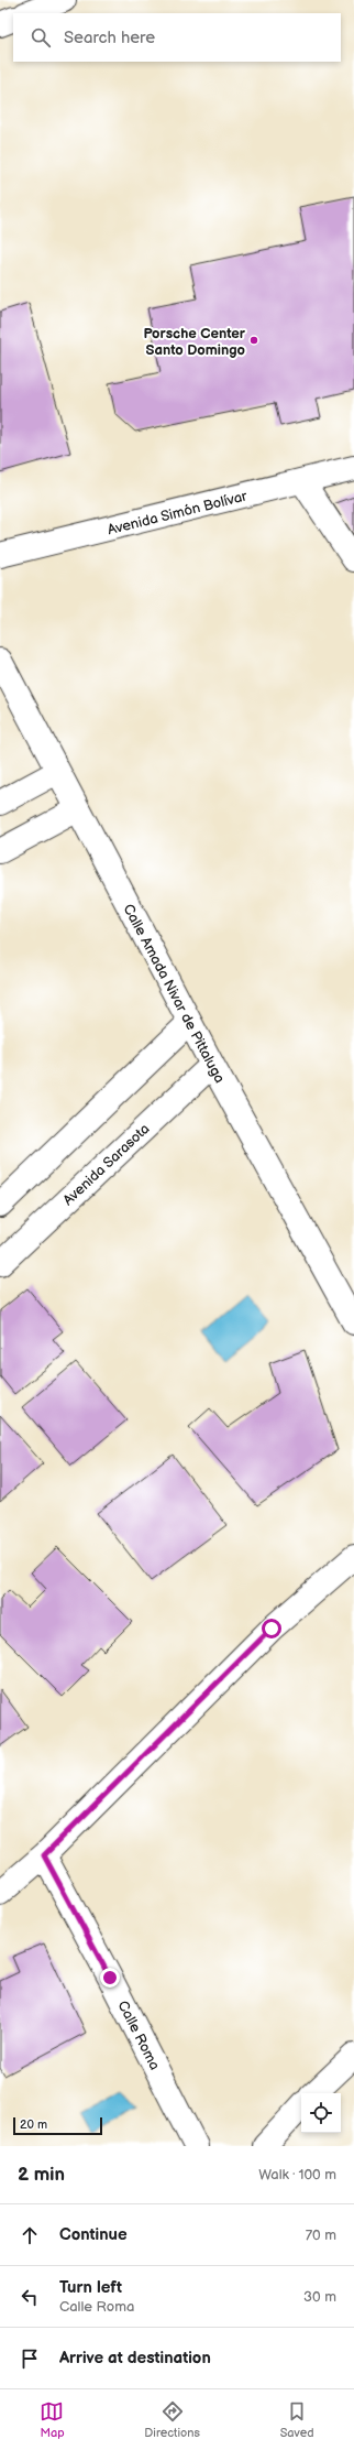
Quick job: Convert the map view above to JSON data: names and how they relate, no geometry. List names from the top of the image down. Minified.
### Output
{"streets":{"street":["Avenida Simón Bolívar","Calle Amada Nivar de Pittaluga","Avenida Sarasota","Calle Roma"]},"crossings":[["Calle Amada Nivar de Pittaluga","Avenida Sarasota"]],"places":["Porsche Center Santo Domingo"],"scale_bar":"20 m","page":{"search":"Search here","scale":"20 m","heading":["2 min","Walk · 100 m"],"list":[["Continue","70 m"],["Turn left","Calle Roma","30 m"],"Arrive at destination"],"nav":["Map","Directions","Saved"]}}
